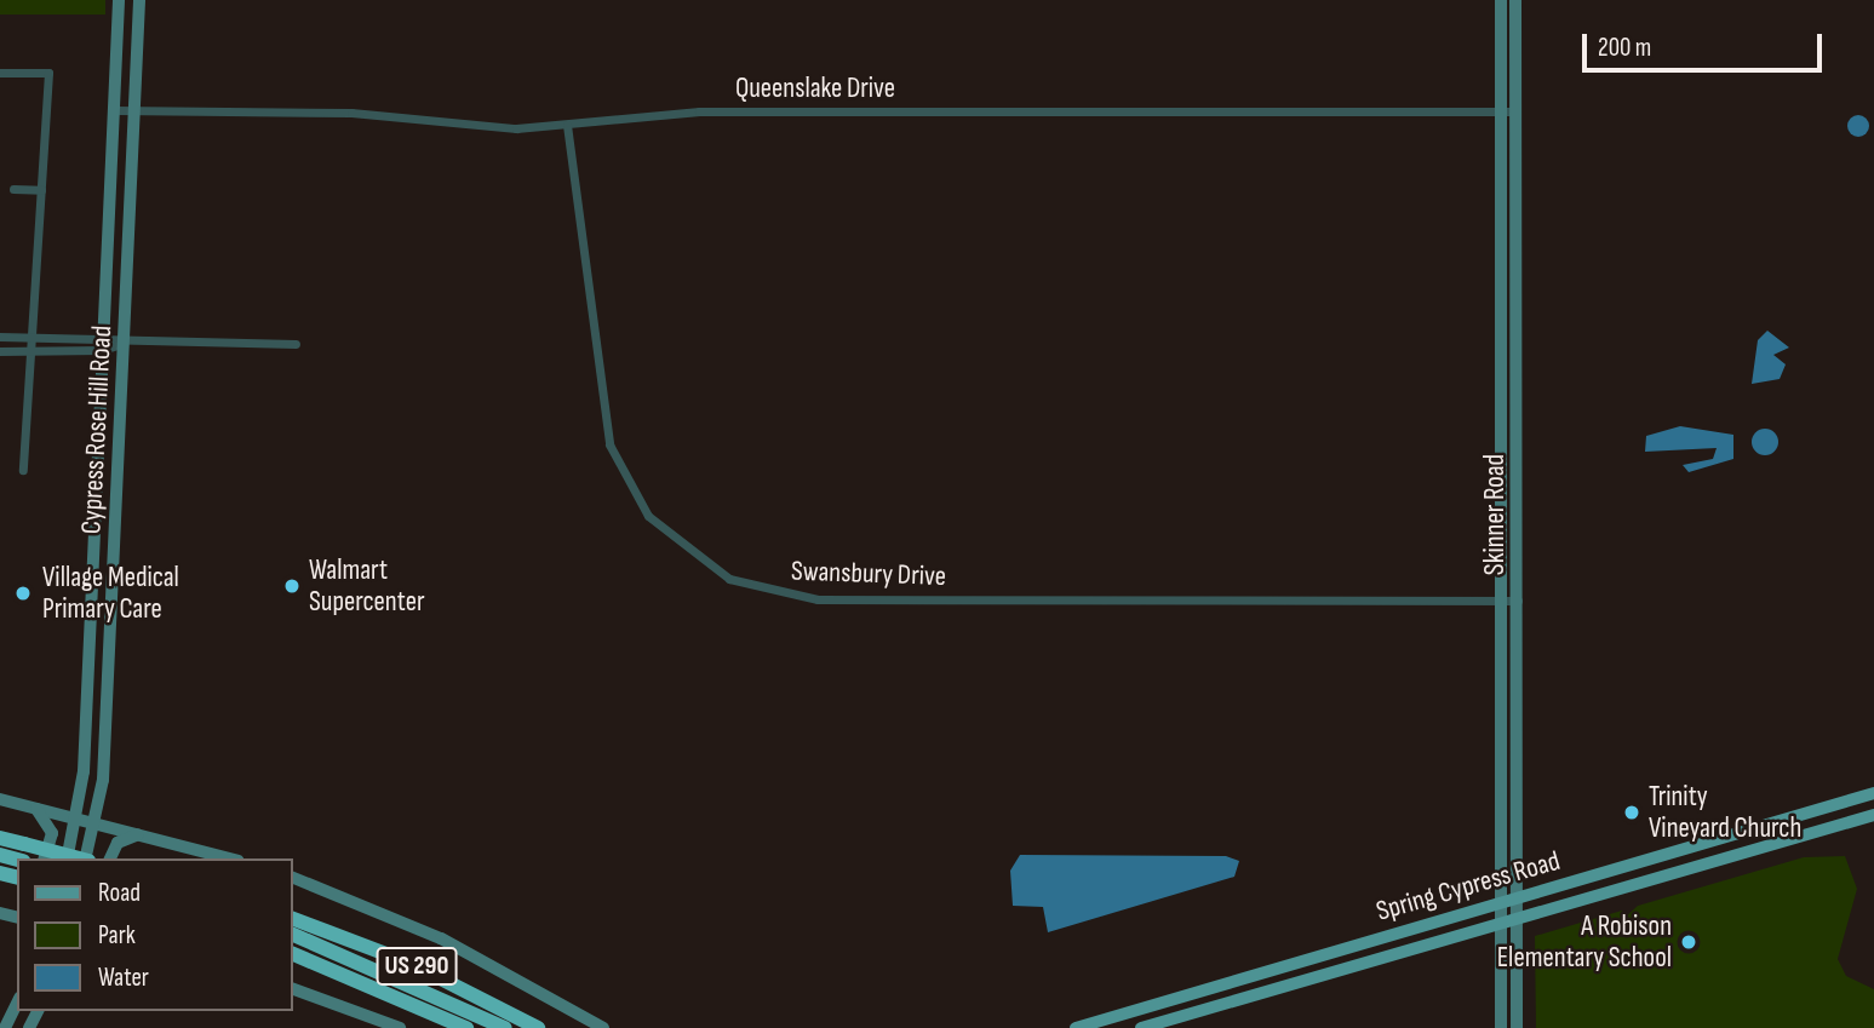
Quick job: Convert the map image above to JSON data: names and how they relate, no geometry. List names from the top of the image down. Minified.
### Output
{"streets":{"highway":["US 290"],"main road":["Cypress Rose Hill Road","Skinner Road","Spring Cypress Road"],"street":["Queenslake Drive","Swansbury Drive"]},"crossings":[["Queenslake Drive","Cypress Rose Hill Road"],["Queenslake Drive","Skinner Road"],["Queenslake Drive","Swansbury Drive"],["Skinner Road","Swansbury Drive"],["Skinner Road","Spring Cypress Road"]],"places":["Walmart Supercenter","Village Medical Primary Care","Trinity Vineyard Church","A Robison Elementary School"],"legend":["Road","Park","Water"],"scale_bar":"200 m"}
